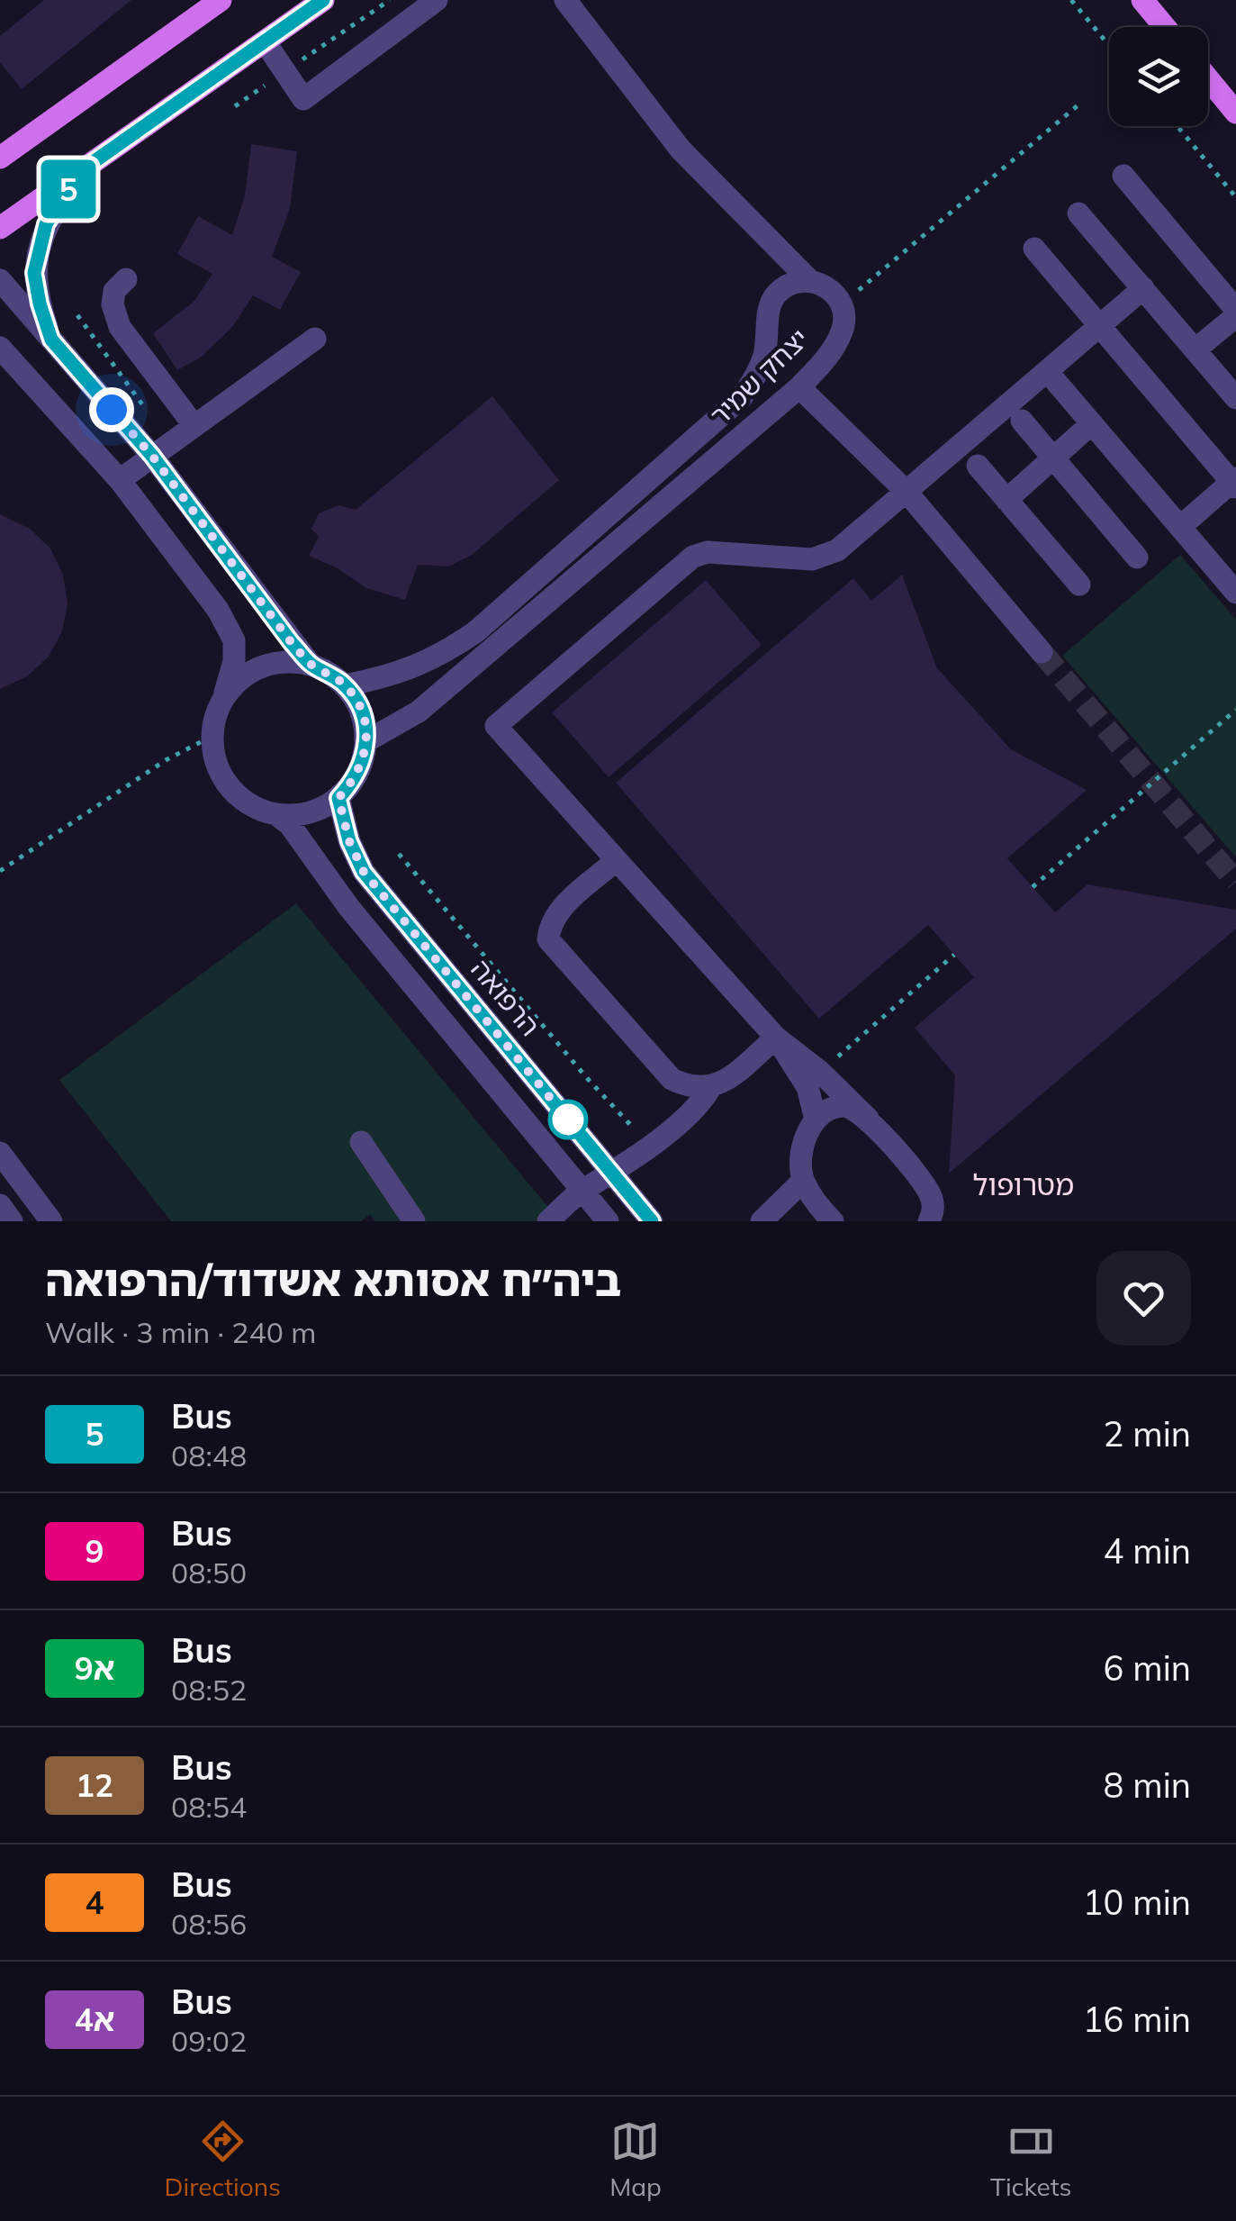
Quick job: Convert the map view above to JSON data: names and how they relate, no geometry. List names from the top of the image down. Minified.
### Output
{"streets":{"street":["יצחק שמיר","הרפואה"]},"crossings":[["יצחק שמיר","הרפואה"]],"districts":["מטרופול"],"lines":["bus line 5"],"page":{"on_map":"5","heading":["ביה״ח אסותא אשדוד/הרפואה","Walk · 3 min · 240 m"],"list":[{"mark":"5","name":"Bus","note":"08:48","value":"2 min"},{"mark":"9","name":"Bus","note":"08:50","value":"4 min"},{"mark":"9א","name":"Bus","note":"08:52","value":"6 min"},{"mark":"12","name":"Bus","note":"08:54","value":"8 min"},{"mark":"4","name":"Bus","note":"08:56","value":"10 min"},{"mark":"4א","name":"Bus","note":"09:02","value":"16 min"}],"tabs":["Directions","Map","Tickets"]}}
